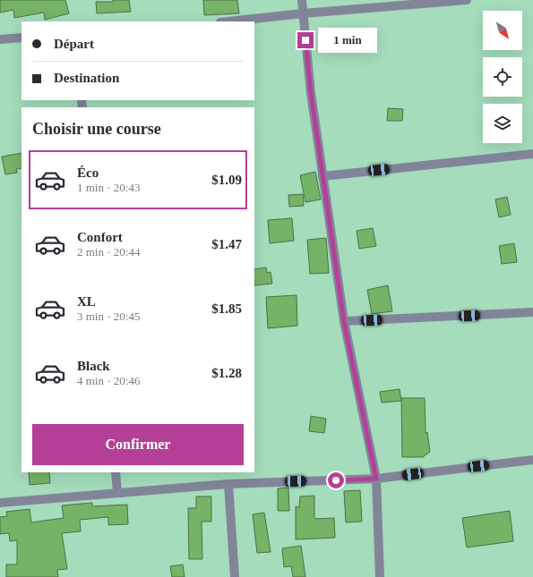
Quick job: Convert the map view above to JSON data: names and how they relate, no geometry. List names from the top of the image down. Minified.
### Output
{"north":"bottom right","page":{"banner":["Départ","Destination"],"bubble":"1 min","heading":"Choisir une course","list":[{"name":"Éco","note":"1 min · 20:43","value":"$1.09"},{"name":"Confort","note":"2 min · 20:44","value":"$1.47"},{"name":"XL","note":"3 min · 20:45","value":"$1.85"},{"name":"Black","note":"4 min · 20:46","value":"$1.28"}],"buttons":"Confirmer"}}
